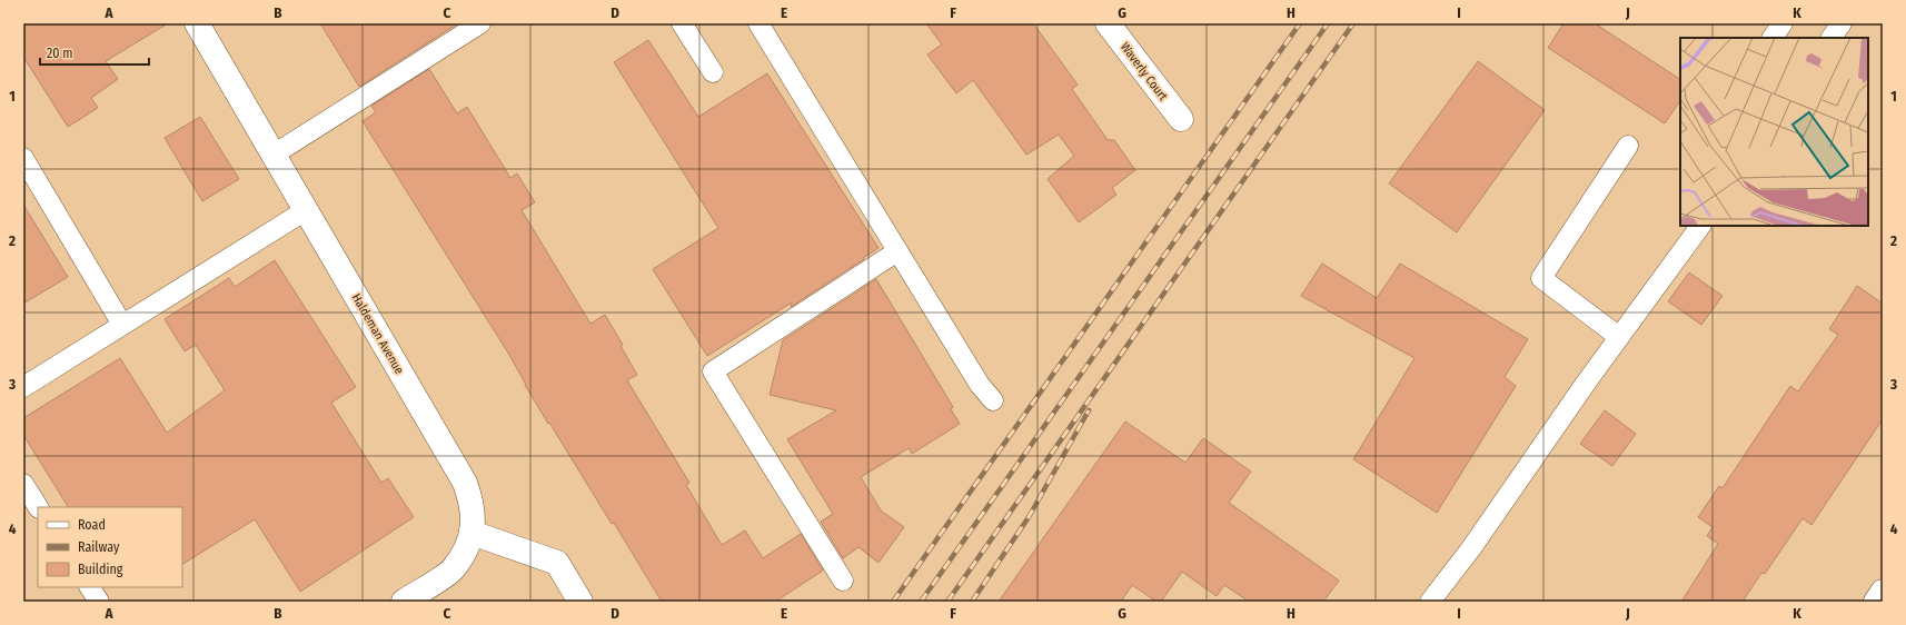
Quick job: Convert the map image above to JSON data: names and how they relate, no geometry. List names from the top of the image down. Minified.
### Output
{"streets":{"street":["Waverly Court","Haldeman Avenue"]},"legend":["Road","Railway","Building"],"scale_bar":"20 m","grid":{"columns":["A","B","C","D","E","F","G","H","I","J","K"],"rows":["1","2","3","4"]}}
